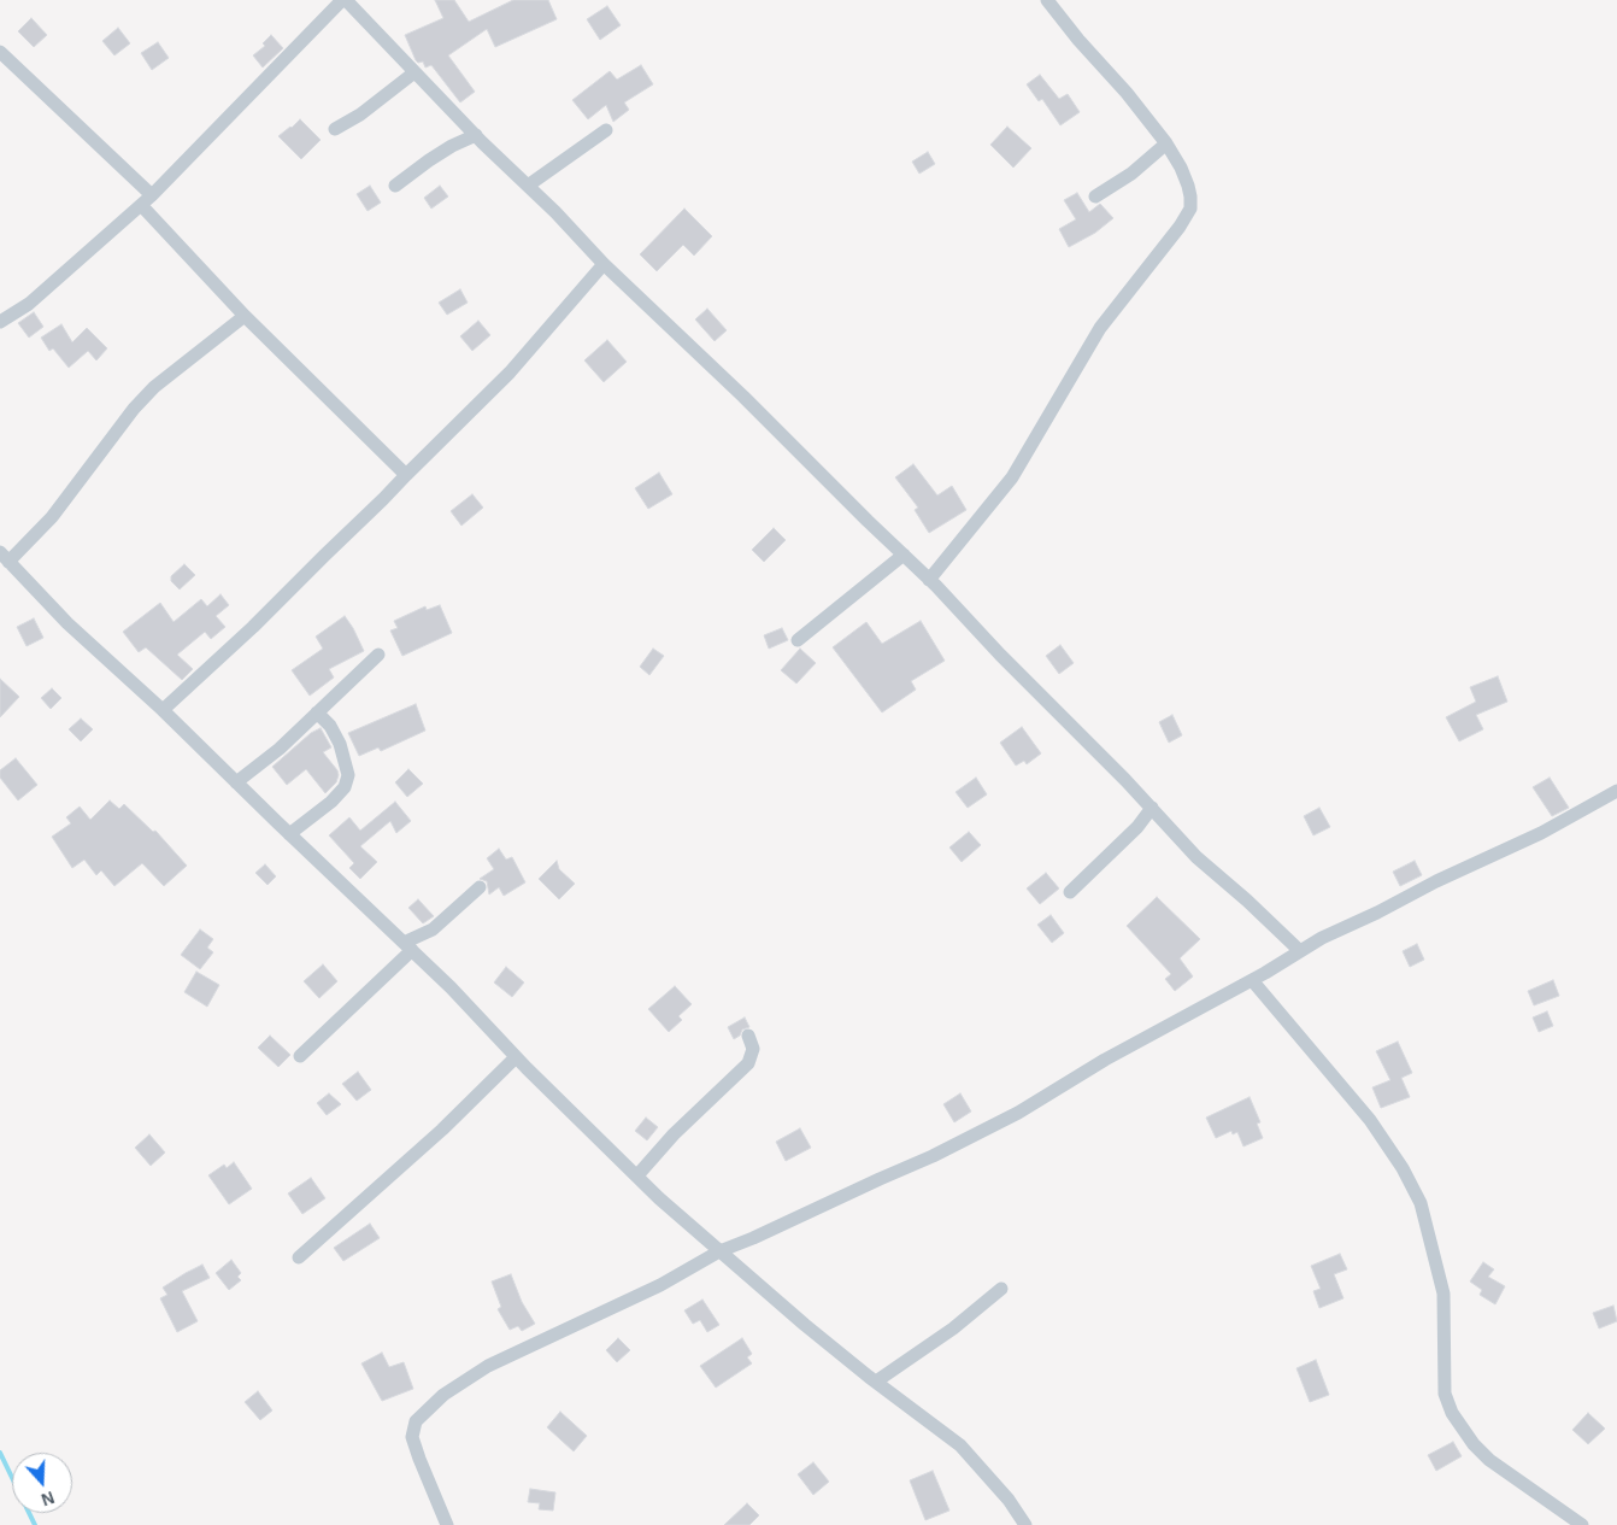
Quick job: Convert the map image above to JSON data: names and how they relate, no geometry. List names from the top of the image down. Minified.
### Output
{"north":"bottom"}
